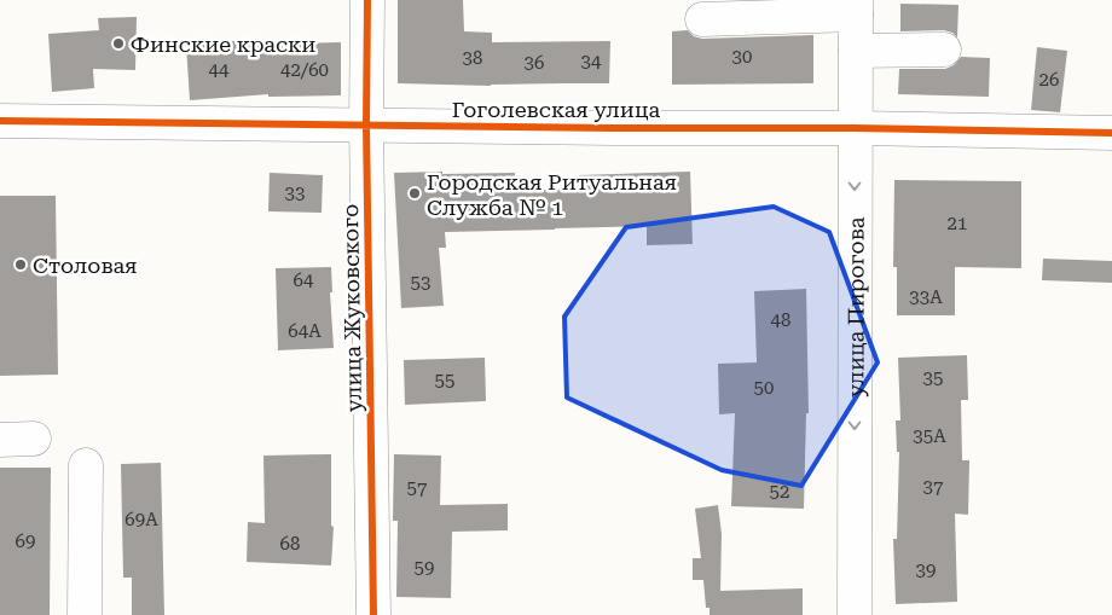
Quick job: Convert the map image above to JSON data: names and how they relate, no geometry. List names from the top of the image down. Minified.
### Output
{"streets":{"street":["Гоголевская улица","улица Пирогова","улица Жуковского"]},"crossings":[["Гоголевская улица","улица Пирогова"],["Гоголевская улица","улица Жуковского"]],"one_way":["улица Пирогова"],"places":["Финские краски","Городская Ритуальная Служба № 1","Столовая"],"house_numbers":["30","38","34","36","44","42/60","26","33","21","64","53","33А","48","64А","35","55","50","35А","37","57","52","69А","69","68","59","39"]}
